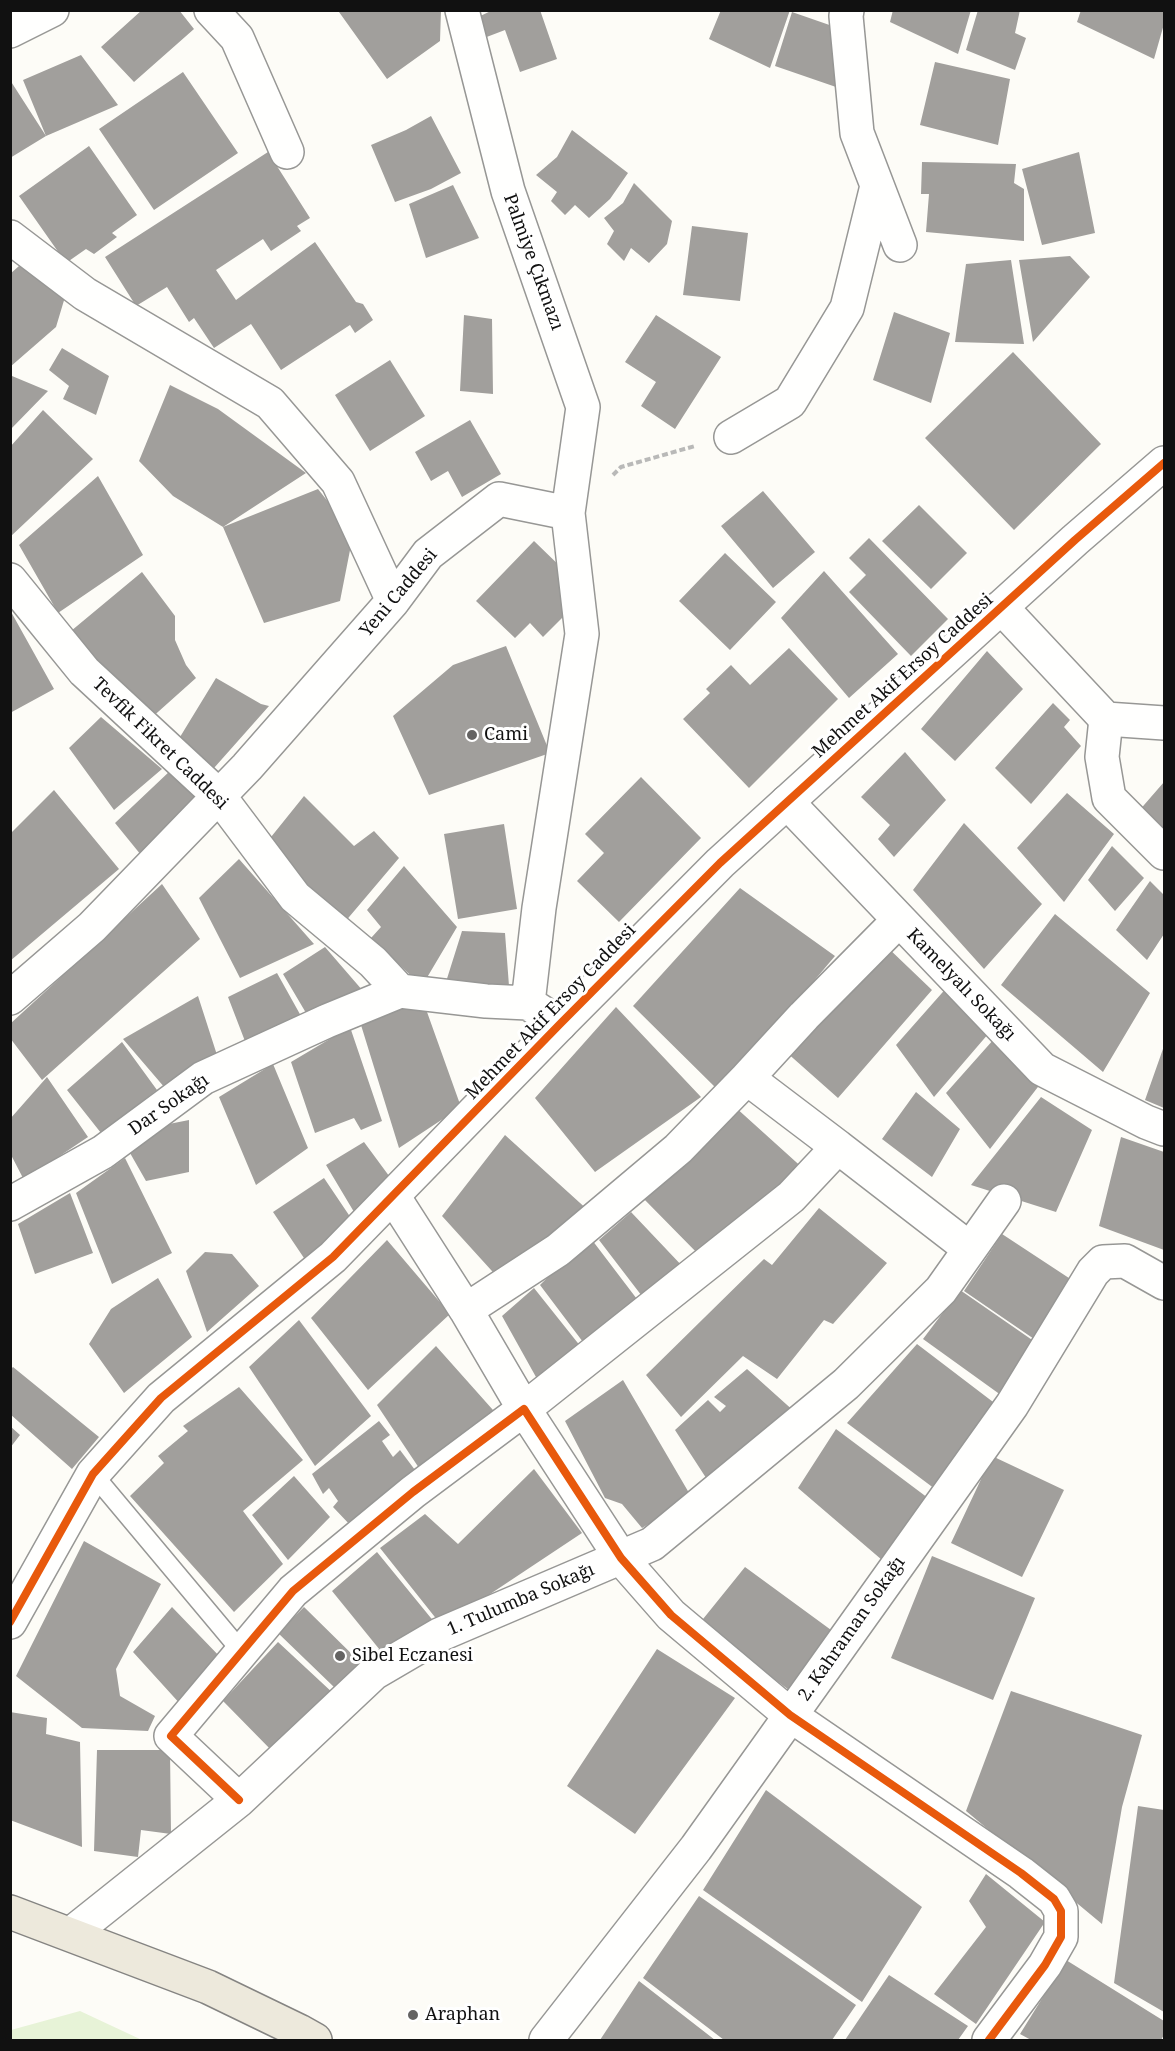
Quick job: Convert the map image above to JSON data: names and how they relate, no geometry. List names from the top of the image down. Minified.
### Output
{"streets":{"street":["Palmiye Çıkmazı","Yeni Caddesi","Mehmet Akif Ersoy Caddesi","Tevfik Fikret Caddesi","Kamelyalı Sokağı","Dar Sokağı","1. Tulumba Sokağı","2. Kahraman Sokağı"]},"crossings":[["Palmiye Çıkmazı","Yeni Caddesi"],["Yeni Caddesi","Tevfik Fikret Caddesi"],["Mehmet Akif Ersoy Caddesi","Kamelyalı Sokağı"],["Tevfik Fikret Caddesi","Dar Sokağı"]],"places":["Cami","Sibel Eczanesi","Araphan"]}
